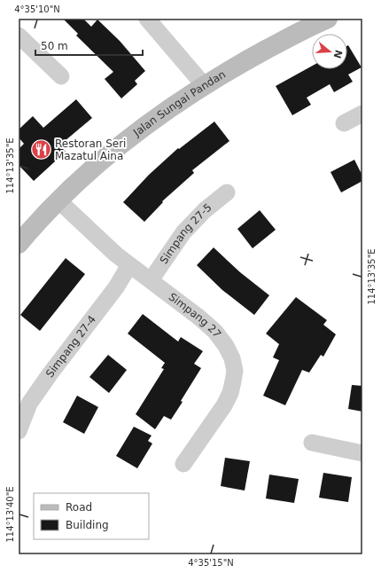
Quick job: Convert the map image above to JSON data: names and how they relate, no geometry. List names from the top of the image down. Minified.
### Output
{"streets":{"street":["Jalan Sungai Pandan","Simpang 27-5","Simpang 27","Simpang 27-4"]},"crossings":[["Jalan Sungai Pandan","Simpang 27"],["Simpang 27-5","Simpang 27"],["Simpang 27","Simpang 27-4"]],"places":{"restaurant":["Restoran Seri Mazatul Aina"]},"legend":["Road","Building"],"scale_bar":"50 m","north":"right","coordinates":["4°35'10\"N","114°13'35\"E","114°13'40\"E","4°35'15\"N"]}
